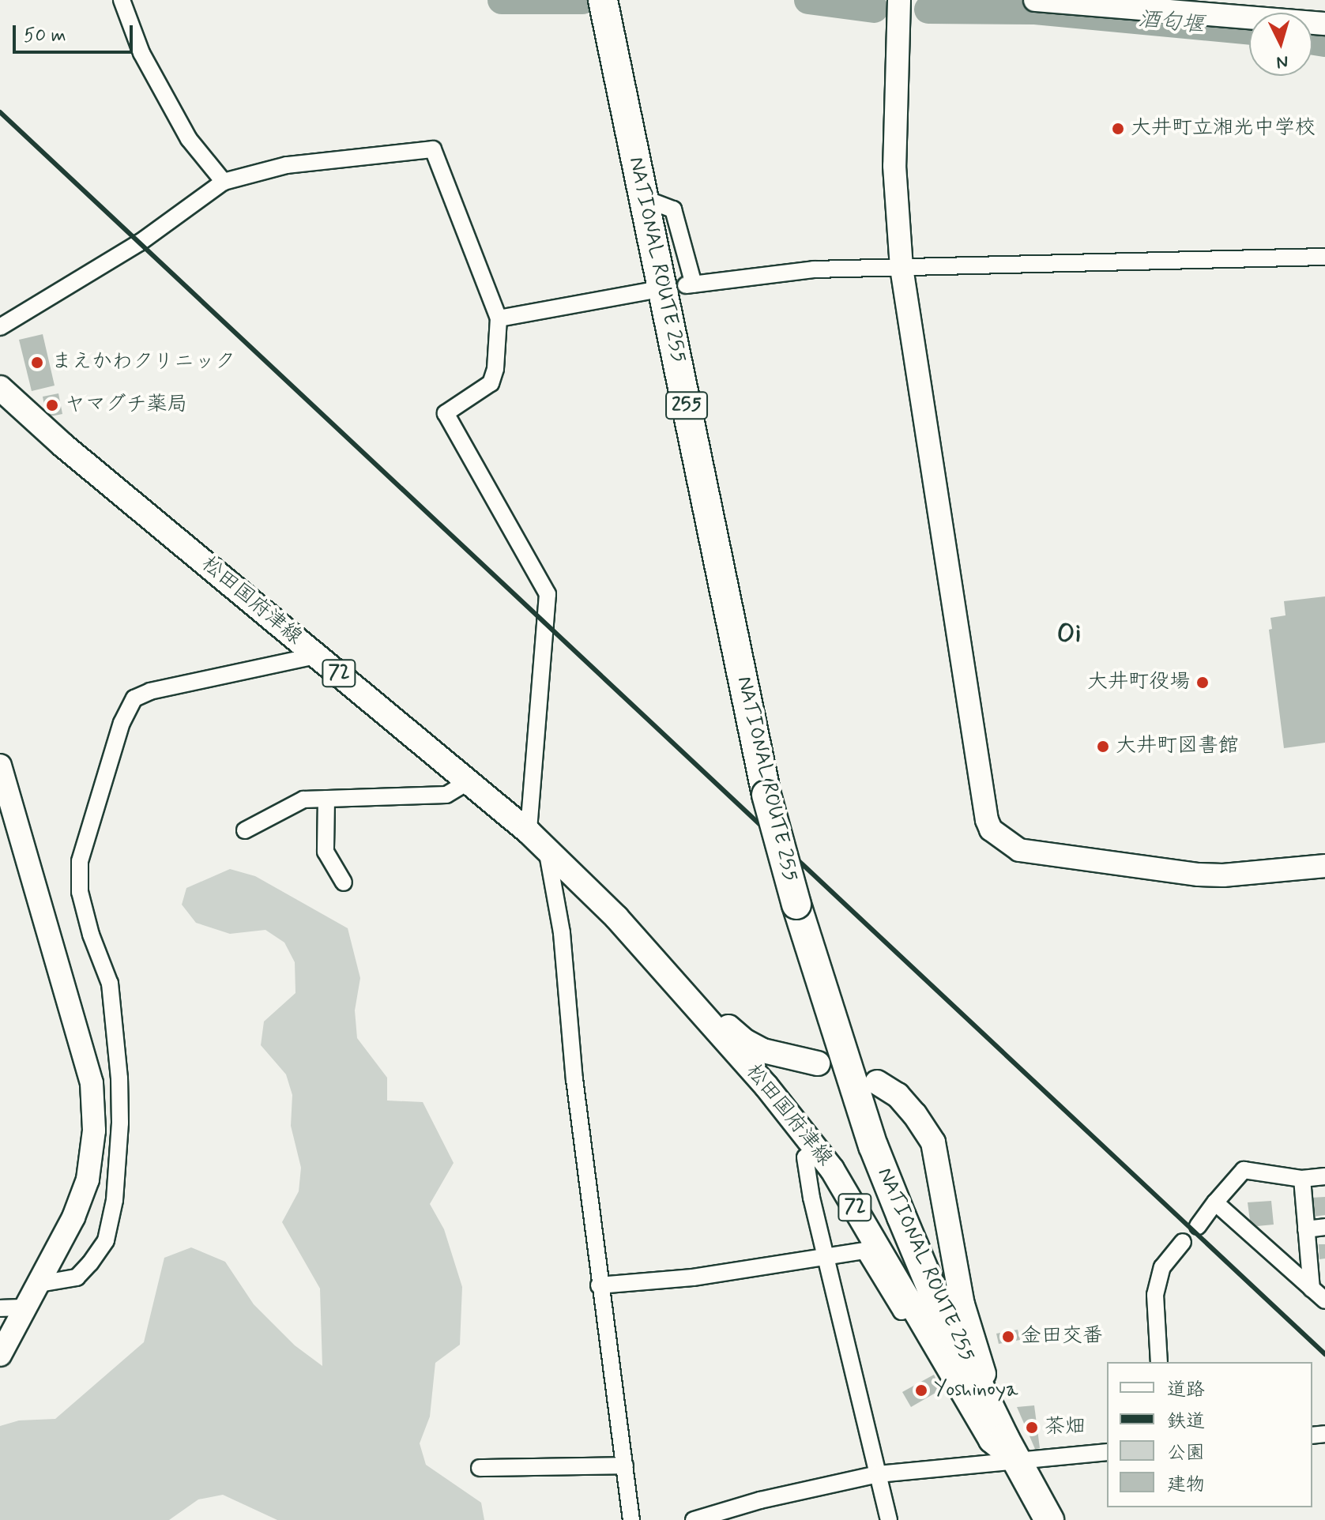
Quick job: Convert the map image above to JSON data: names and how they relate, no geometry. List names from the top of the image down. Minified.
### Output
{"streets":{"highway":["NATIONAL ROUTE 255","255"],"main road":["松田国府津線","72"]},"crossings":[["NATIONAL ROUTE 255","松田国府津線"]],"districts":["Oi"],"water":["酒匂堰"],"places":["大井町立湘光中学校","まえかわクリニック","ヤマグチ薬局","大井町役場","大井町図書館","金田交番","Yoshinoya","茶畑"],"legend":["道路","鉄道","公園","建物"],"scale_bar":"50 m","north":"bottom"}
